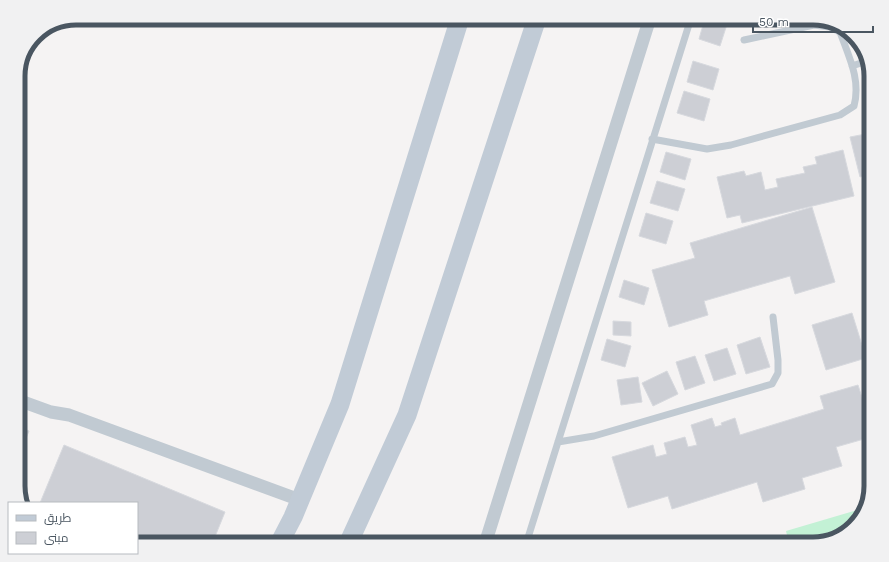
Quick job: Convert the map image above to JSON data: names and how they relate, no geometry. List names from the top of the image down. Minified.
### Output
{"legend":["طريق","مبنى"],"scale_bar":"50 m"}
